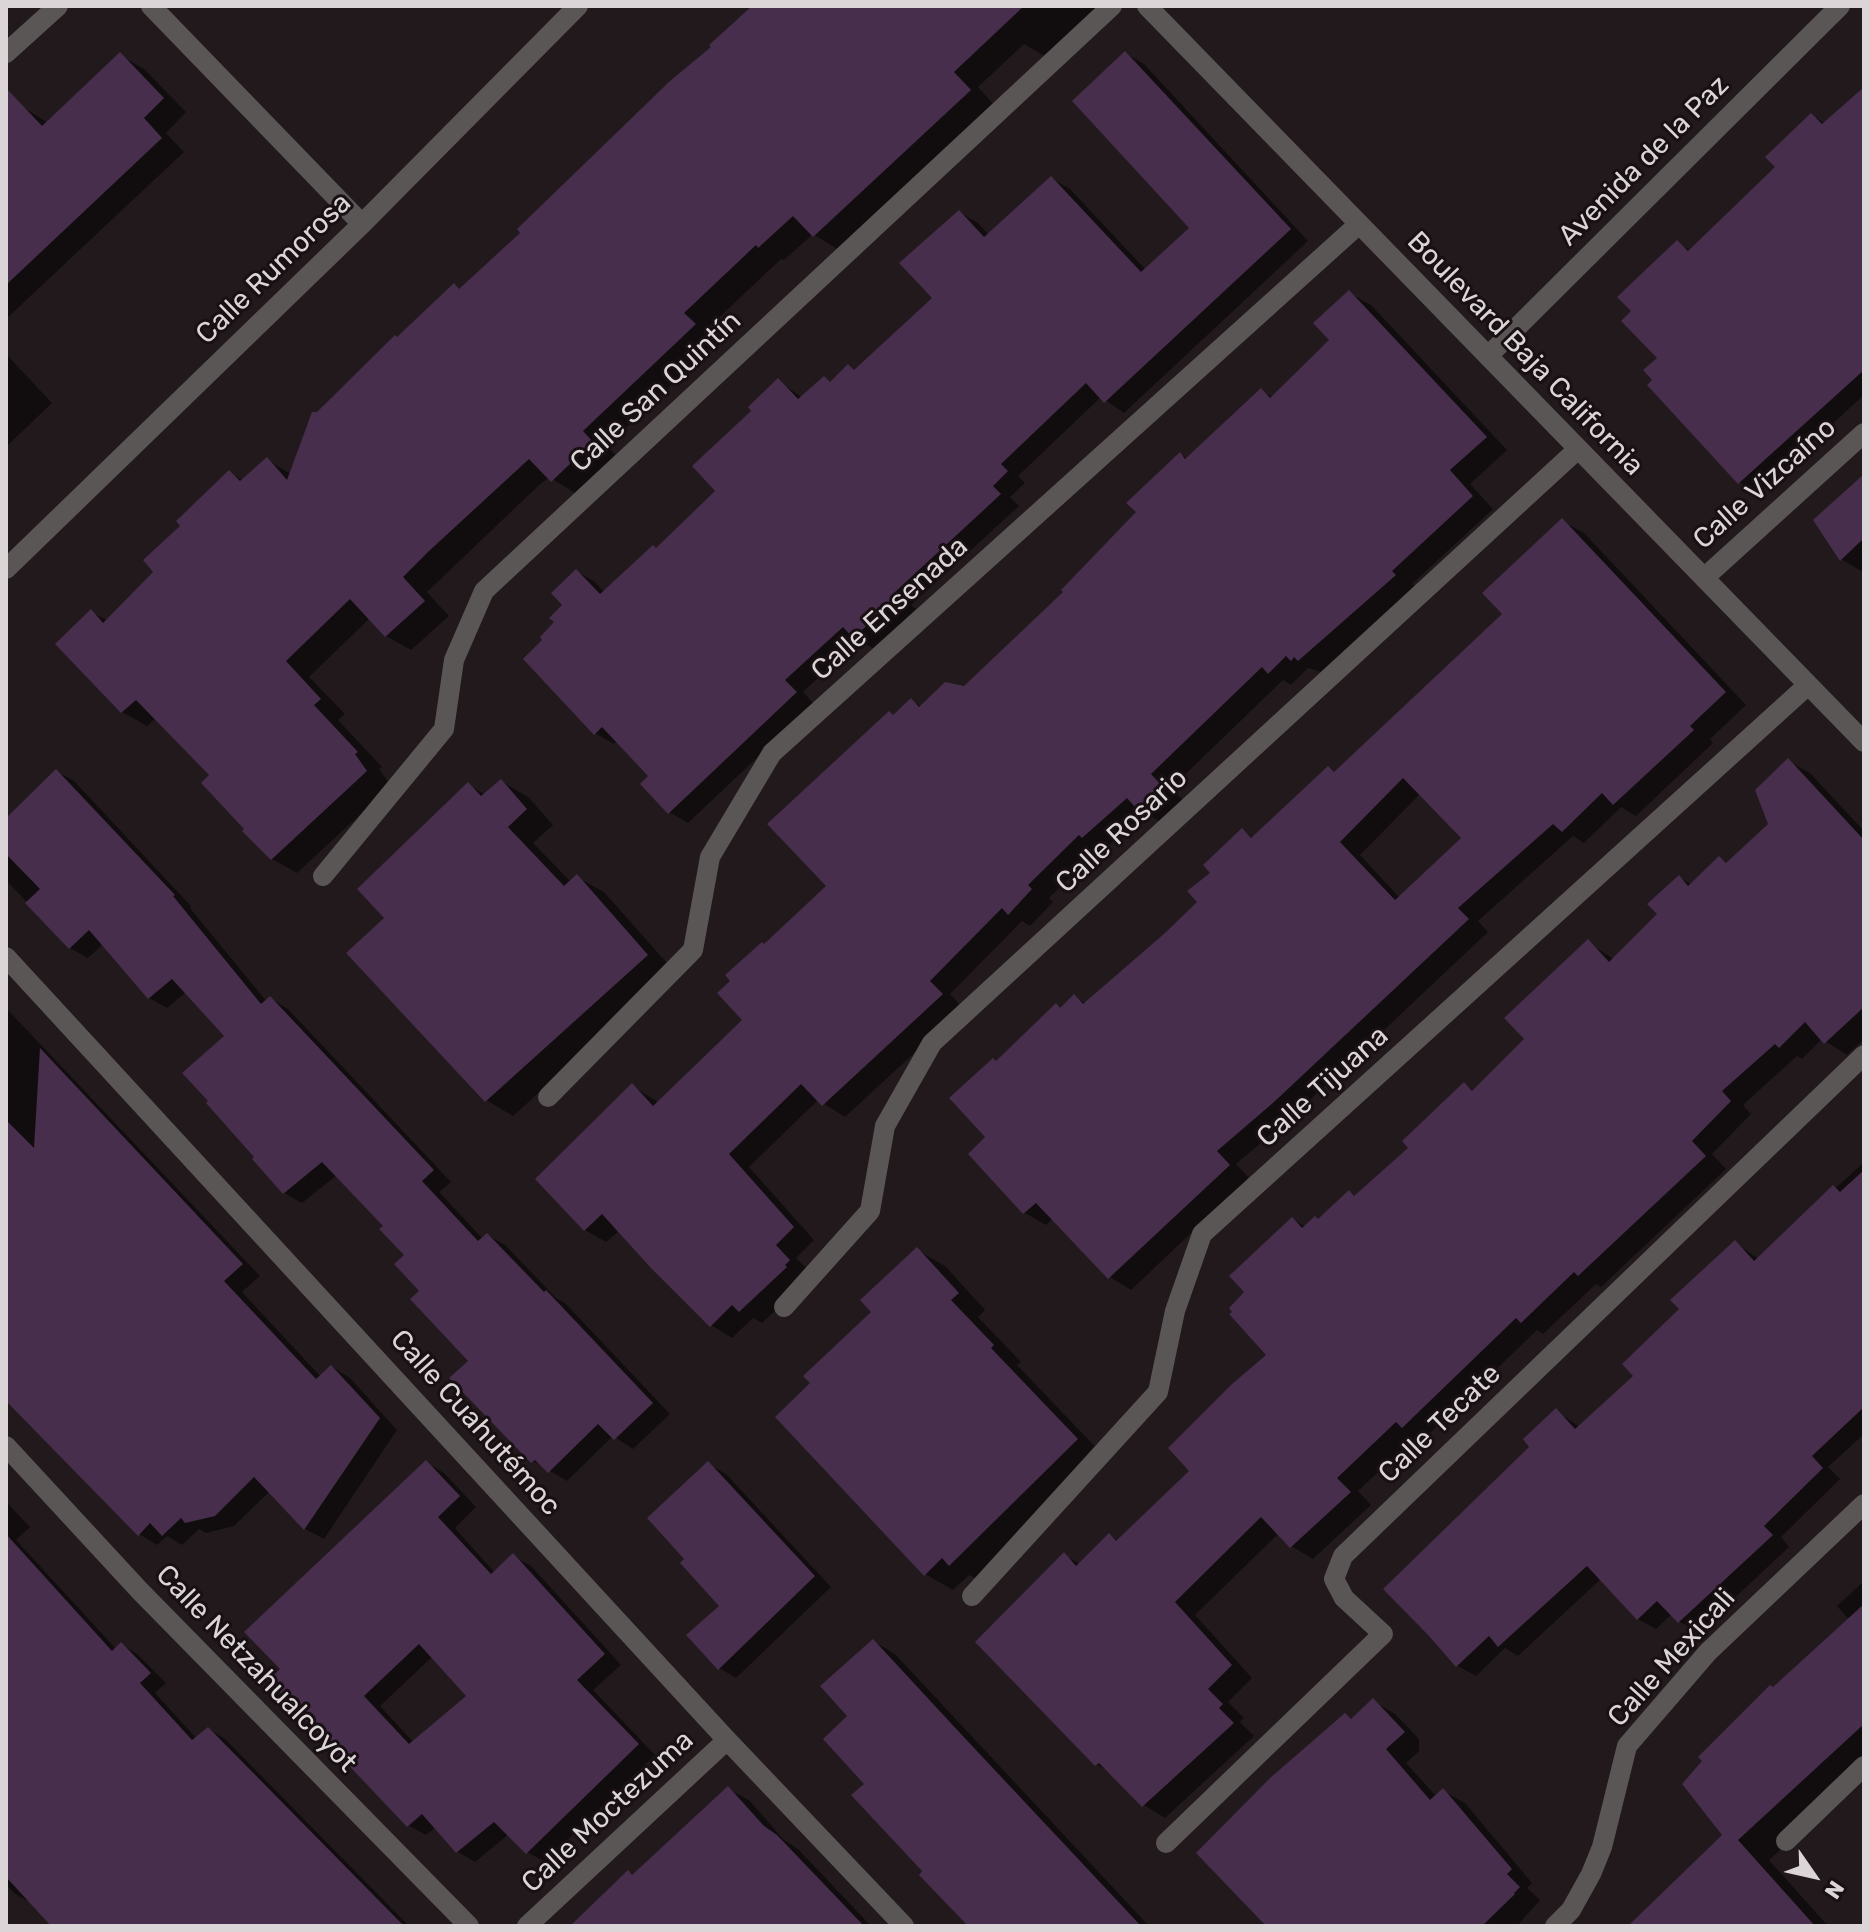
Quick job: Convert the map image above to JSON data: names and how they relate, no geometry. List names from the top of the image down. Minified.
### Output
{"streets":{"street":["Avenida de la Paz","Calle Rumorosa","Boulevard Baja California","Calle San Quintín","Calle Vizcaíno","Calle Ensenada","Calle Rosario","Calle Tijuana","Calle Cuahutémoc","Calle Tecate","Calle Mexicali","Calle Netzahualcoyot","Calle Moctezuma"]},"crossings":[["Avenida de la Paz","Boulevard Baja California"],["Boulevard Baja California","Calle Vizcaíno"],["Boulevard Baja California","Calle Ensenada"],["Boulevard Baja California","Calle Rosario"],["Boulevard Baja California","Calle Tijuana"],["Calle Cuahutémoc","Calle Moctezuma"]],"north":"bottom right"}
